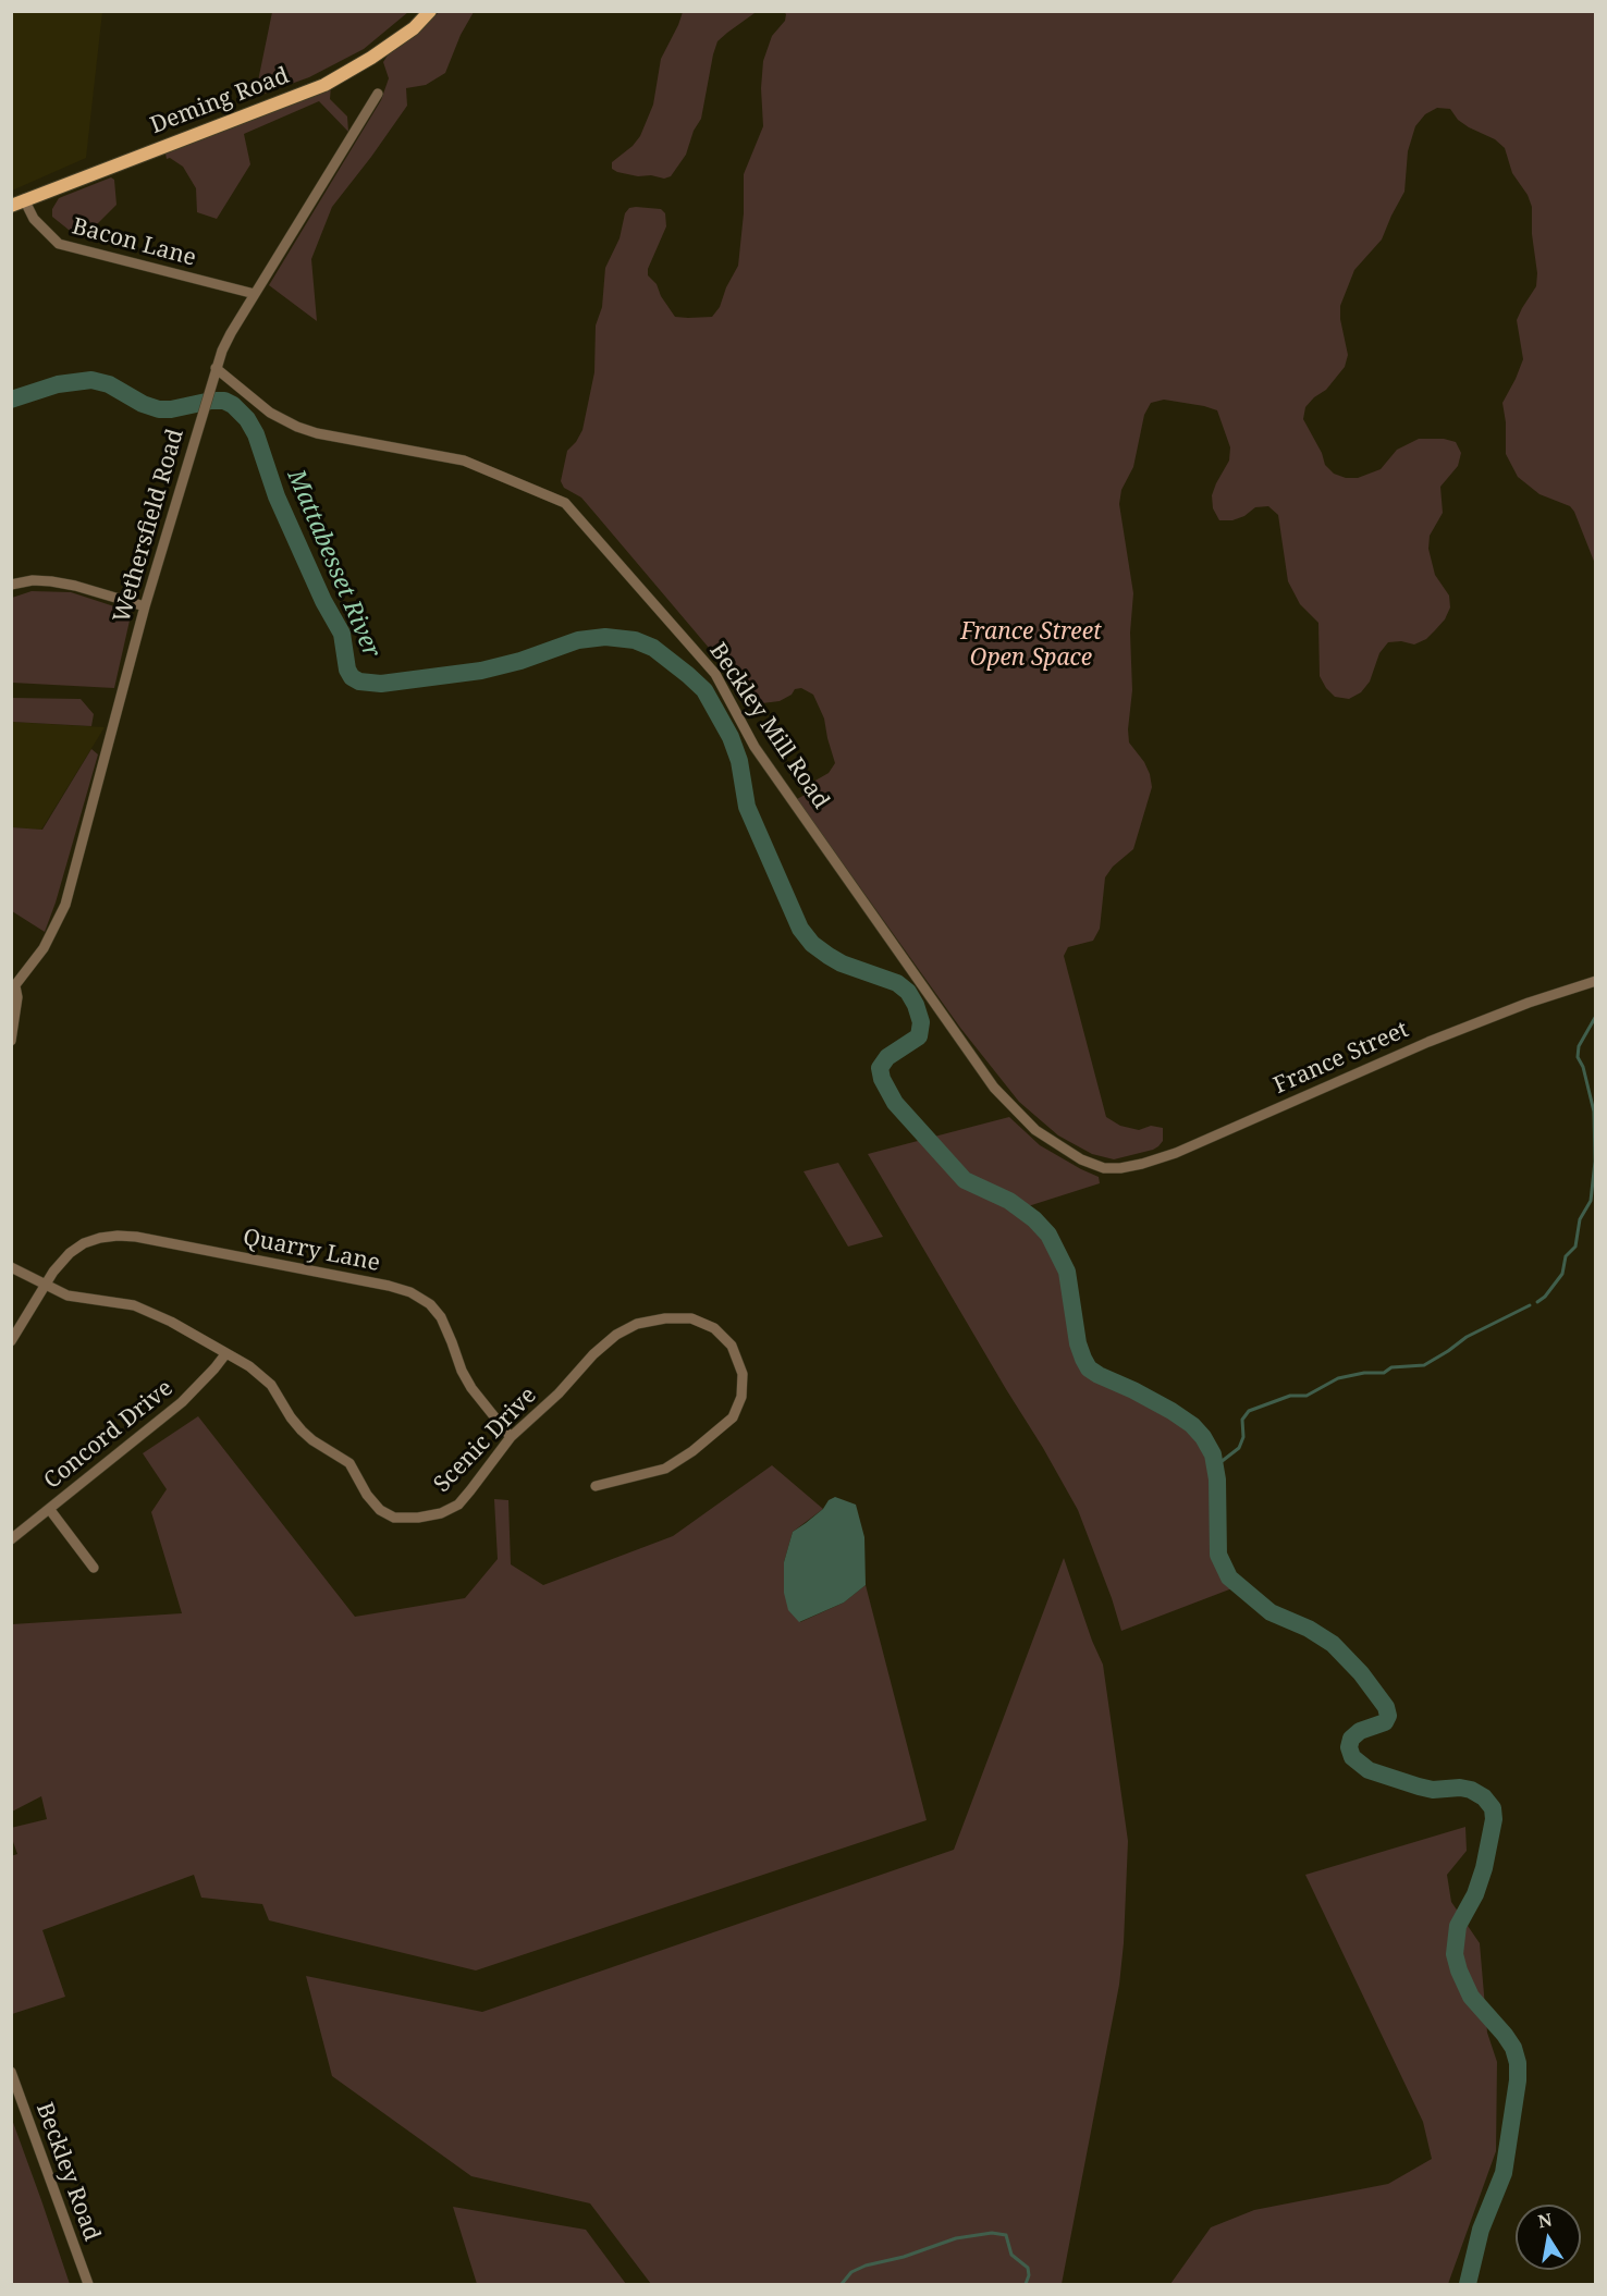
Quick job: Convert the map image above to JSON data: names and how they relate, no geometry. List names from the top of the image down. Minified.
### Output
{"streets":{"main road":["Deming Road"],"street":["Bacon Lane","Wethersfield Road","Beckley Mill Road","France Street","Quarry Lane","Concord Drive","Scenic Drive","Beckley Road"]},"crossings":[["Deming Road","Bacon Lane"],["Bacon Lane","Wethersfield Road"],["Wethersfield Road","Beckley Mill Road"],["Beckley Mill Road","France Street"],["Quarry Lane","Scenic Drive"],["Concord Drive","Scenic Drive"]],"water":["Mattabesset River"],"parks":["France Street Open Space"],"north":"top"}
